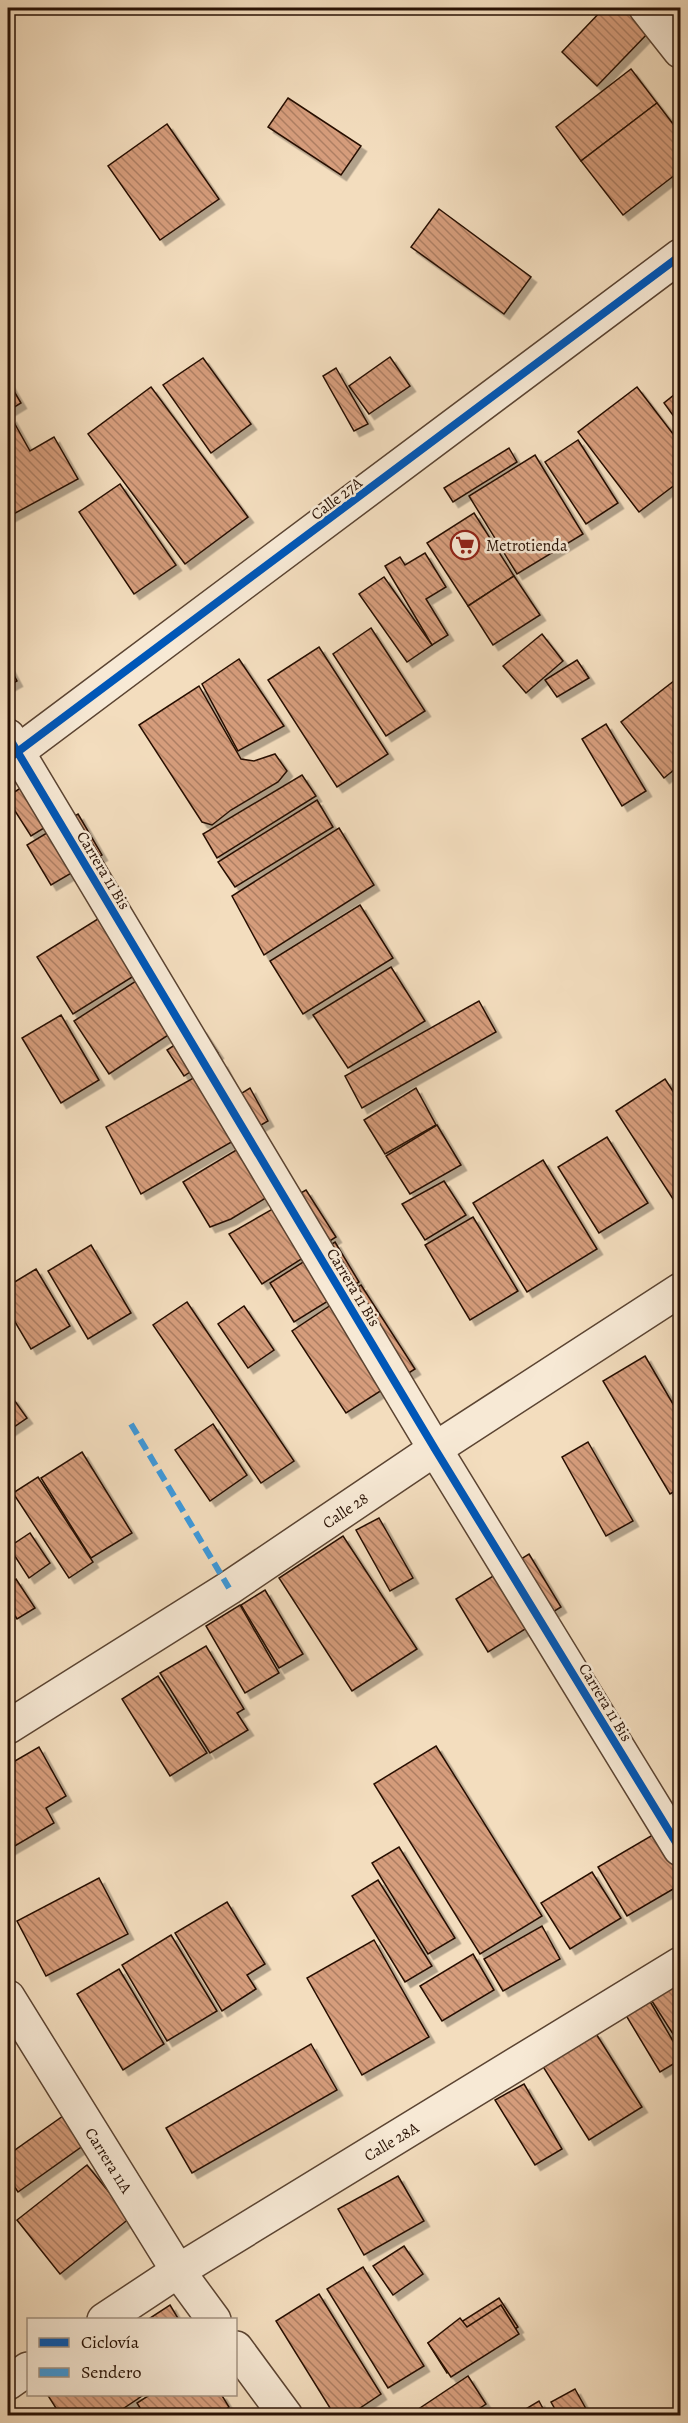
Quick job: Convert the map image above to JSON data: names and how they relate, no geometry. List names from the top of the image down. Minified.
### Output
{"streets":{"street":["Calle 27A","Carrera 11 Bis","Calle 28","Calle 28A","Carrera 11A"]},"crossings":[["Calle 27A","Carrera 11 Bis"],["Carrera 11 Bis","Calle 28"],["Calle 28A","Carrera 11A"]],"places":{"supermarket":["Metrotienda"]},"legend":["Ciclovía","Sendero"]}
